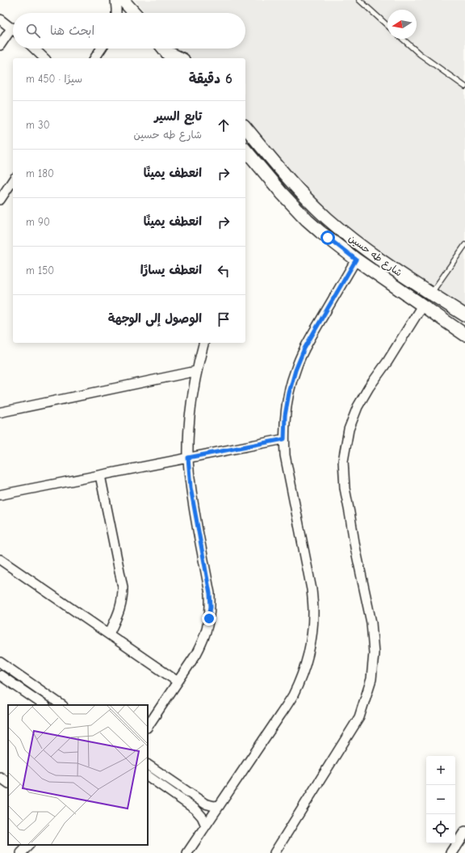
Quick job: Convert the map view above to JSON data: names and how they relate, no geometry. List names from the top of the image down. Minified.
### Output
{"streets":{"main road":["شارع طه حسين"]},"north":"left","page":{"search":"ابحث هنا","heading":["6 دقيقة","سيرًا · 450 m"],"list":[["تابع السير","شارع طه حسين","30 m"],["انعطف يمينًا","180 m"],["انعطف يمينًا","90 m"],["انعطف يسارًا","150 m"],"الوصول إلى الوجهة"],"map_buttons":["+","−"]}}
